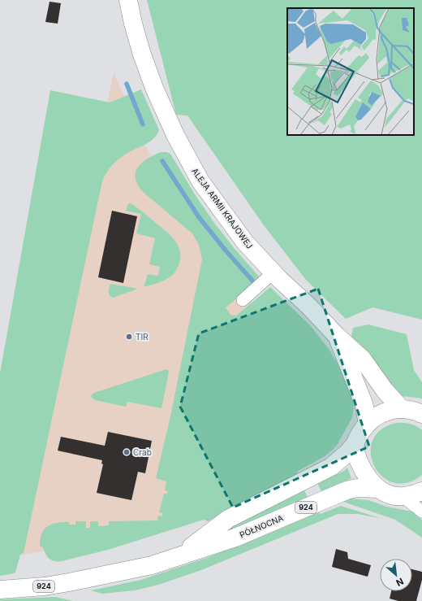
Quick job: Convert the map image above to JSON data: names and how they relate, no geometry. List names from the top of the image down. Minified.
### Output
{"streets":{"main road":["ALEJA ARMII KRAJOWEJ","924","PÓŁNOCNA"]},"crossings":[["ALEJA ARMII KRAJOWEJ","924"],["924","PÓŁNOCNA"]],"places":["TIR","Crab"],"north":"bottom right"}
